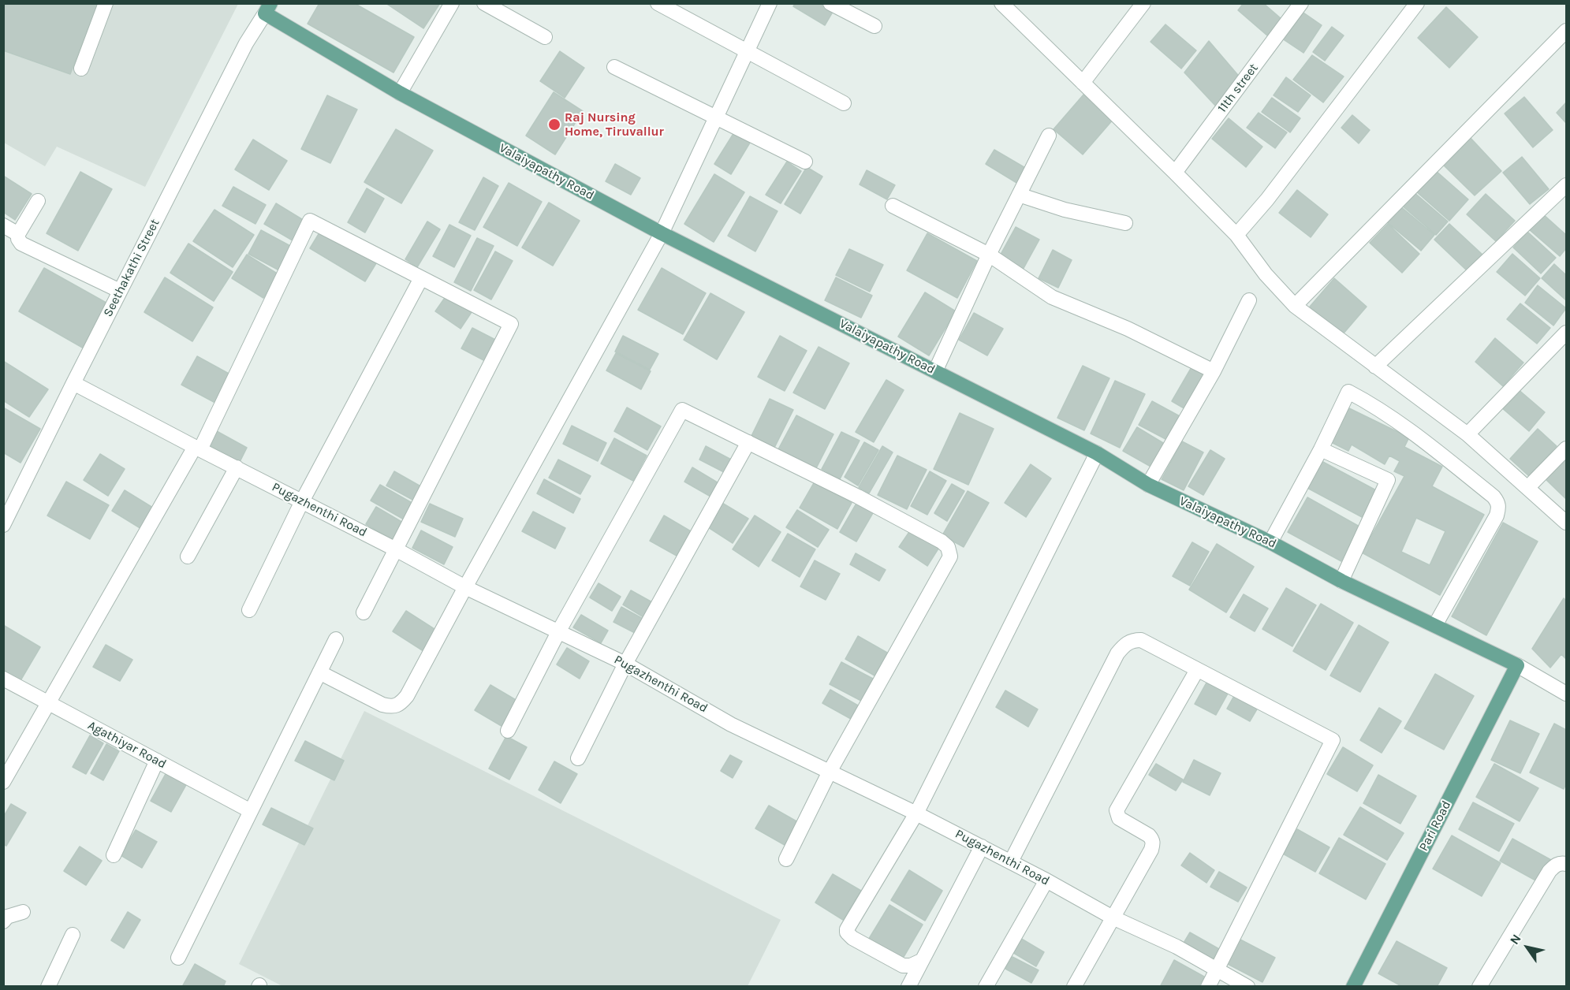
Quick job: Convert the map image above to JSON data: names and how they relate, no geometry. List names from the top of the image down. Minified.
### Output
{"streets":{"main road":["Valaiyapathy Road","Pari Road"],"street":["11th street","Seethakathi Street","Pugazhenthi Road","Agathiyar Road"]},"crossings":[["Valaiyapathy Road","Seethakathi Street"],["Valaiyapathy Road","Pari Road"],["Seethakathi Street","Pugazhenthi Road"]],"places":["Raj Nursing Home, Tiruvallur"],"north":"top left"}
